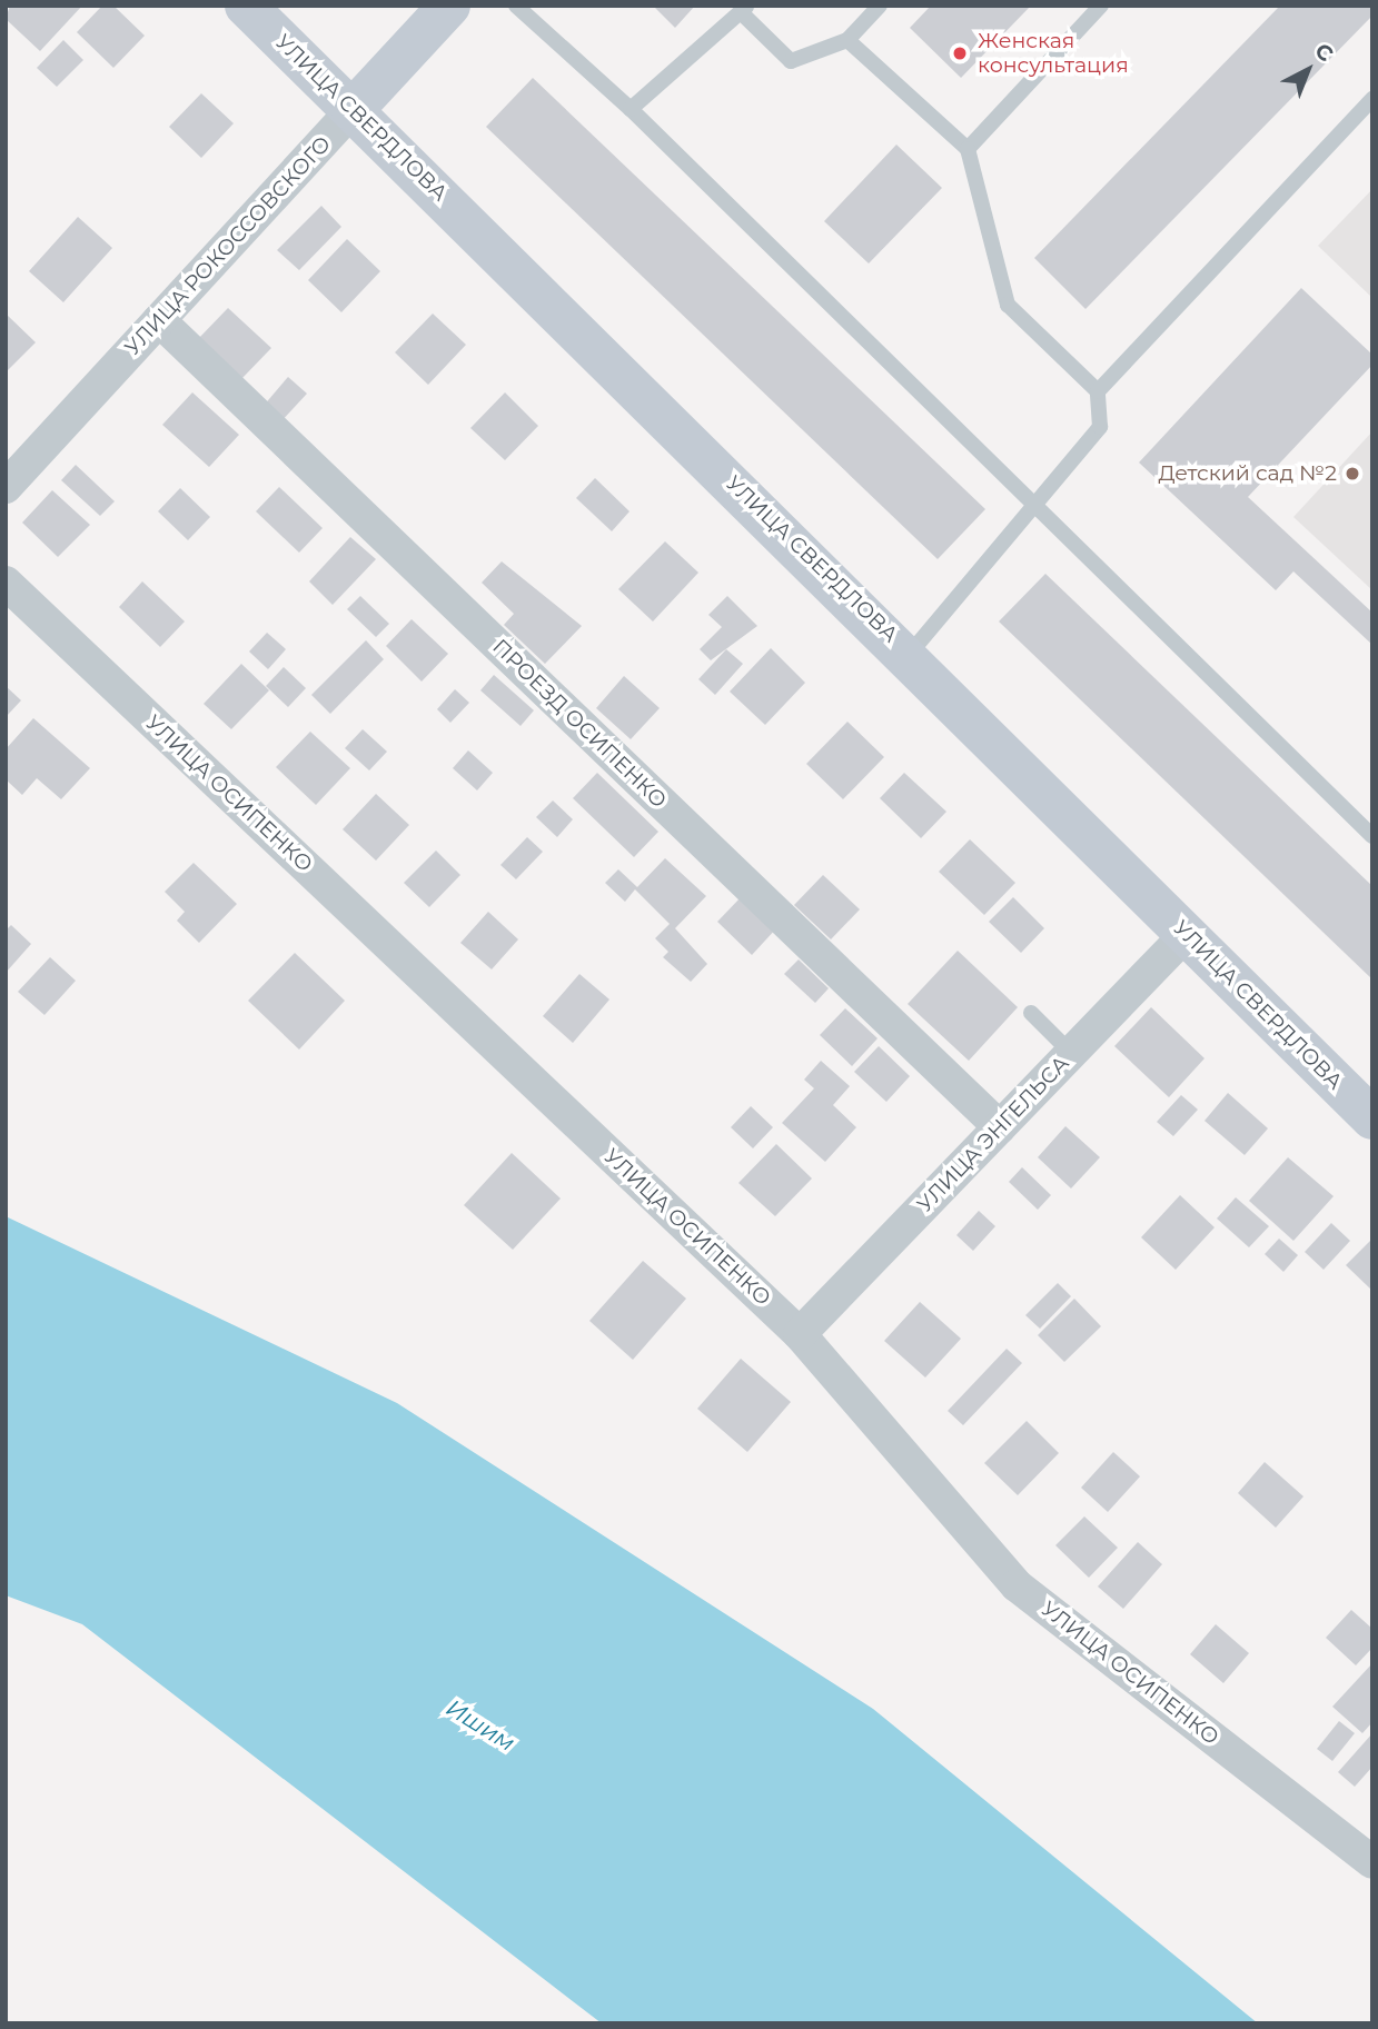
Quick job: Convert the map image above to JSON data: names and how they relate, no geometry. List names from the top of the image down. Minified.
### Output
{"streets":{"street":["УЛИЦА СВЕРДЛОВА","УЛИЦА РОКОССОВСКОГО","ПРОЕЗД ОСИПЕНКО","УЛИЦА ОСИПЕНКО","УЛИЦА ЭНГЕЛЬСА"]},"crossings":[["УЛИЦА СВЕРДЛОВА","УЛИЦА РОКОССОВСКОГО"],["УЛИЦА СВЕРДЛОВА","УЛИЦА ЭНГЕЛЬСА"],["УЛИЦА РОКОССОВСКОГО","ПРОЕЗД ОСИПЕНКО"],["ПРОЕЗД ОСИПЕНКО","УЛИЦА ЭНГЕЛЬСА"],["УЛИЦА ОСИПЕНКО","УЛИЦА ЭНГЕЛЬСА"]],"water":["Ишим"],"places":["Женская консультация","Детский сад №2"],"north":"top right"}
